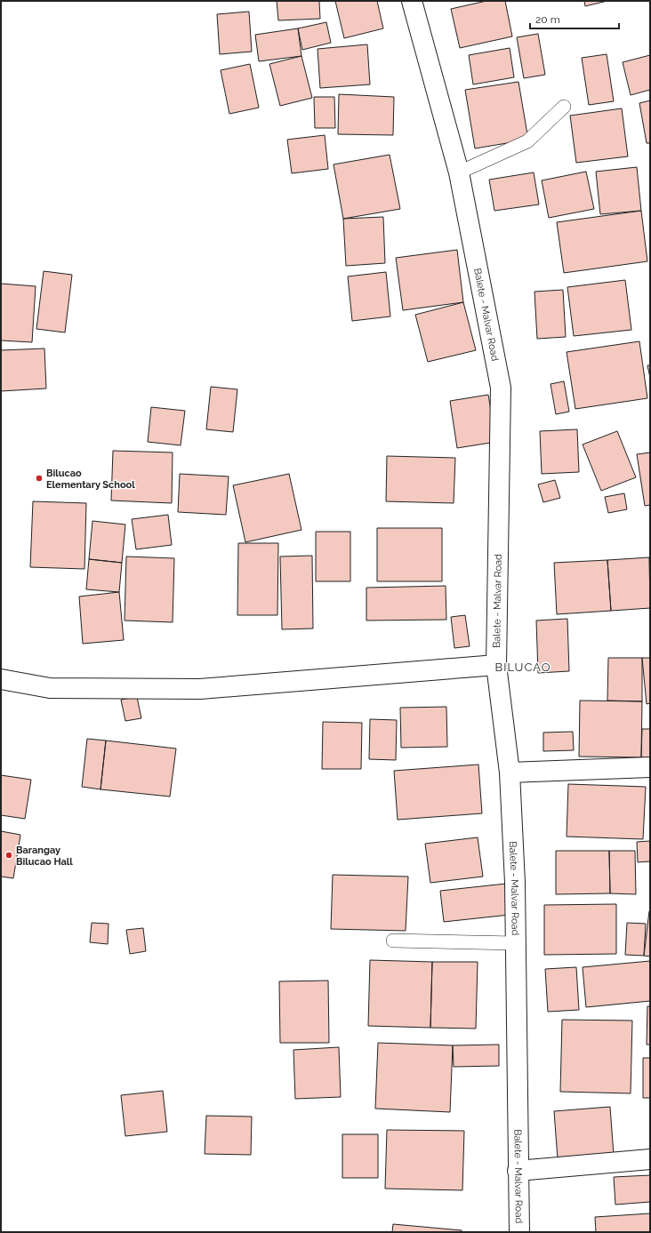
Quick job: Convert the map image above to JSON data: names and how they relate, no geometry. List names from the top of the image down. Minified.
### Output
{"streets":{"main road":["Balete - Malvar Road"]},"districts":["BILUCAO"],"places":["Bilucao Elementary School","Barangay Bilucao Hall"],"scale_bar":"20 m"}
